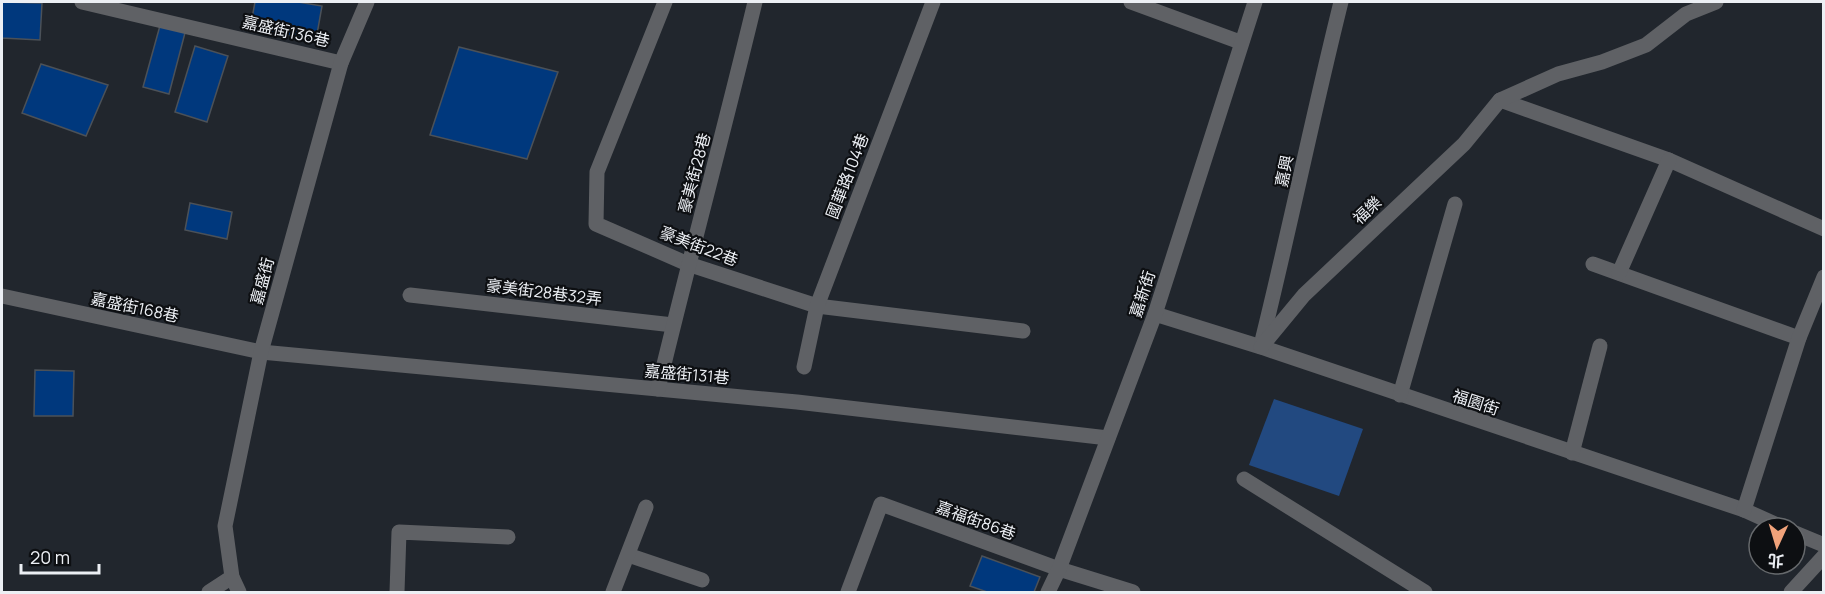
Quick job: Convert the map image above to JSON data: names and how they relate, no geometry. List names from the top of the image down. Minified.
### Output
{"streets":{"street":["嘉盛街136巷","嘉興","豪美街28巷","國華路104巷","福樂","豪美街22巷","嘉盛街","豪美街28巷32弄","嘉新街","嘉盛街168巷","嘉盛街131巷","福園街","嘉福街86巷"]},"crossings":[["嘉盛街136巷","嘉盛街"],["嘉興","福樂"],["嘉興","福園街"],["豪美街28巷","豪美街22巷"],["豪美街28巷","豪美街28巷32弄"],["豪美街28巷","嘉盛街131巷"],["國華路104巷","豪美街22巷"],["福樂","福園街"],["嘉盛街","嘉盛街168巷"],["嘉盛街","嘉盛街131巷"],["嘉新街","嘉盛街131巷"],["嘉新街","福園街"],["嘉新街","嘉福街86巷"],["嘉盛街168巷","嘉盛街131巷"]],"scale_bar":"20 m","north":"bottom"}
